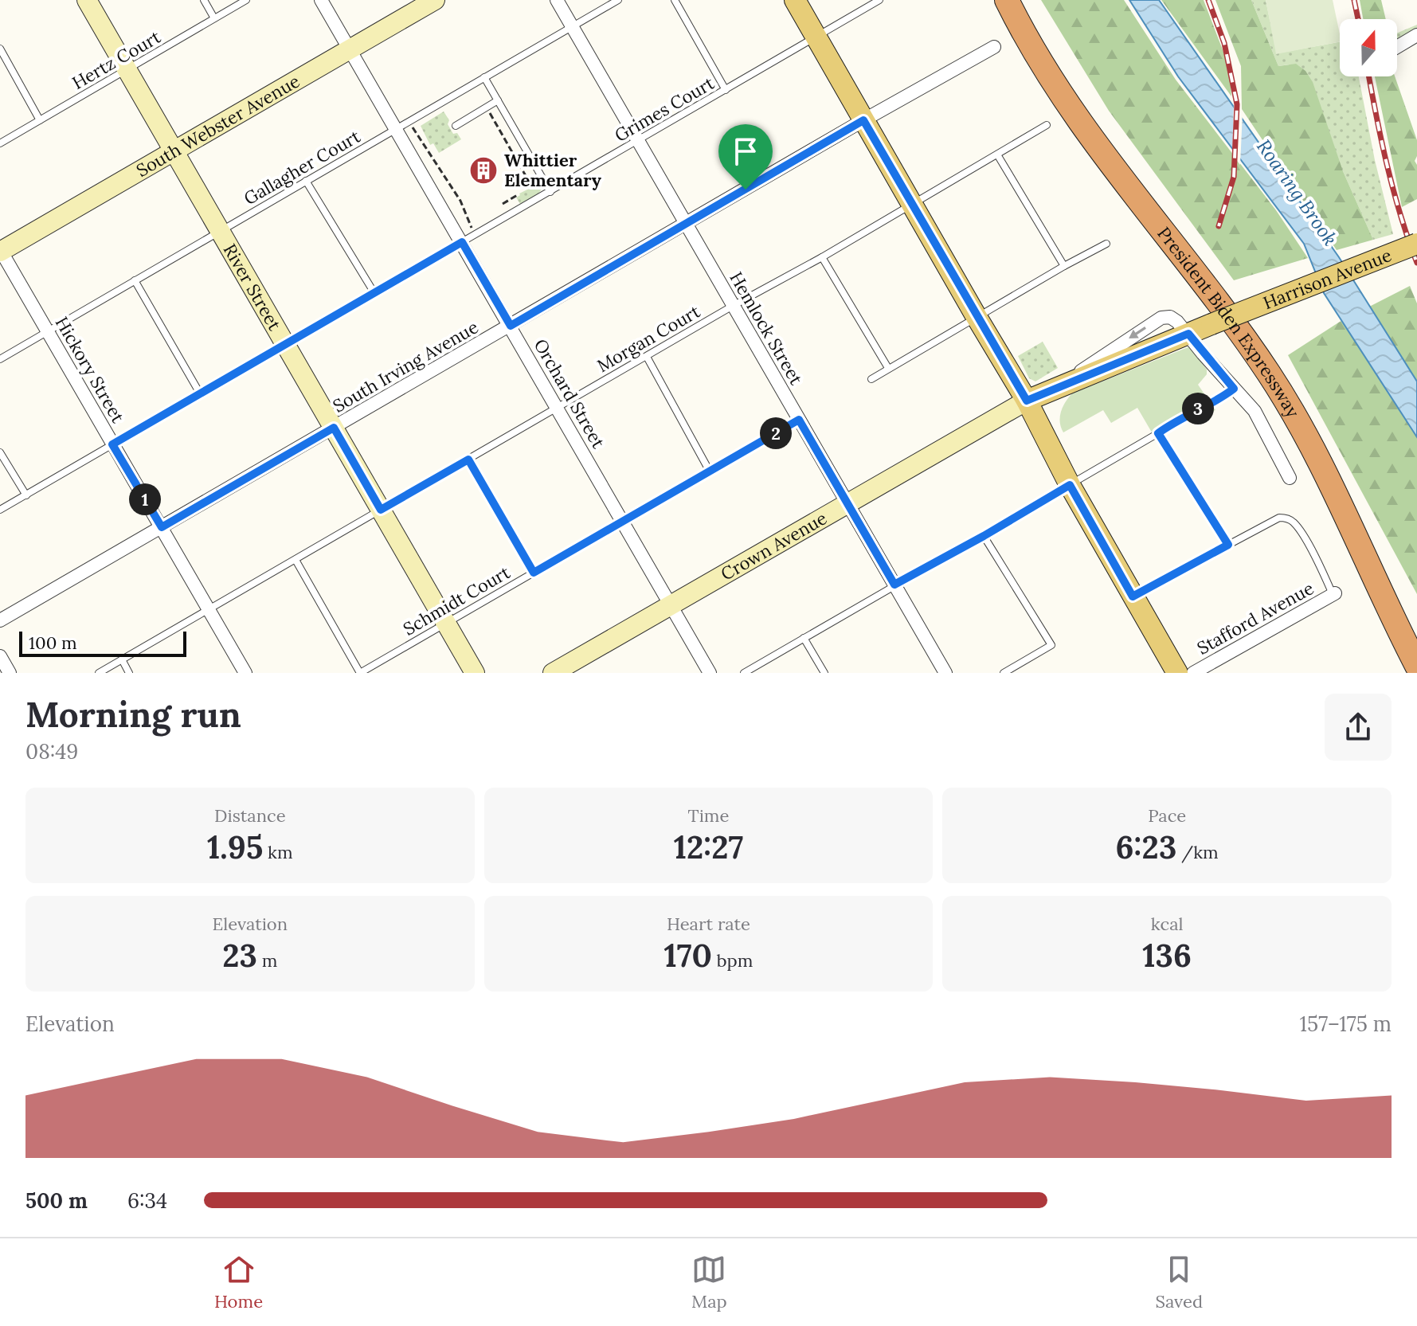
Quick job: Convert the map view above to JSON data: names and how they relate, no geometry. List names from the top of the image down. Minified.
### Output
{"streets":{"highway":["President Biden Expressway"],"main road":["South Webster Avenue","Harrison Avenue","River Street","Crown Avenue"],"street":["Hemlock Street","South Irving Avenue","Hickory Street","Orchard Street","Stafford Avenue"],"lane":["Hertz Court","Grimes Court","Gallagher Court","Morgan Court","Schmidt Court"]},"crossings":[["Hertz Court","River Street"],["Grimes Court","River Street"],["Grimes Court","Hemlock Street"],["Grimes Court","Hickory Street"],["Grimes Court","Orchard Street"],["South Webster Avenue","River Street"],["South Webster Avenue","Hickory Street"],["South Webster Avenue","Orchard Street"],["Gallagher Court","River Street"],["Gallagher Court","Hemlock Street"],["Gallagher Court","Hickory Street"],["Gallagher Court","Orchard Street"],["Harrison Avenue","Crown Avenue"],["River Street","Morgan Court"],["River Street","South Irving Avenue"],["River Street","Schmidt Court"],["Hemlock Street","Morgan Court"],["Hemlock Street","South Irving Avenue"],["Hemlock Street","Crown Avenue"],["Hemlock Street","Schmidt Court"],["Morgan Court","Hickory Street"],["Morgan Court","Orchard Street"],["South Irving Avenue","Hickory Street"],["South Irving Avenue","Orchard Street"],["Orchard Street","Crown Avenue"],["Orchard Street","Schmidt Court"]],"water":["Roaring Brook"],"places":{"building":["Whittier Elementary"]},"scale_bar":"100 m","north":"top","page":{"pins":["3","2","1"],"scale":"100 m","heading":["Morning run","08:49"],"stats":[["Distance","1.95 km"],["Time","12:27"],["Pace","6:23 /km"],["Elevation","23 m"],["Heart rate","170 bpm"],["kcal","136"]],"chart":["Elevation","157–175 m"],"list":[{"name":"500 m","note":"6:34"}],"tabs":["Home","Map","Saved"]}}
